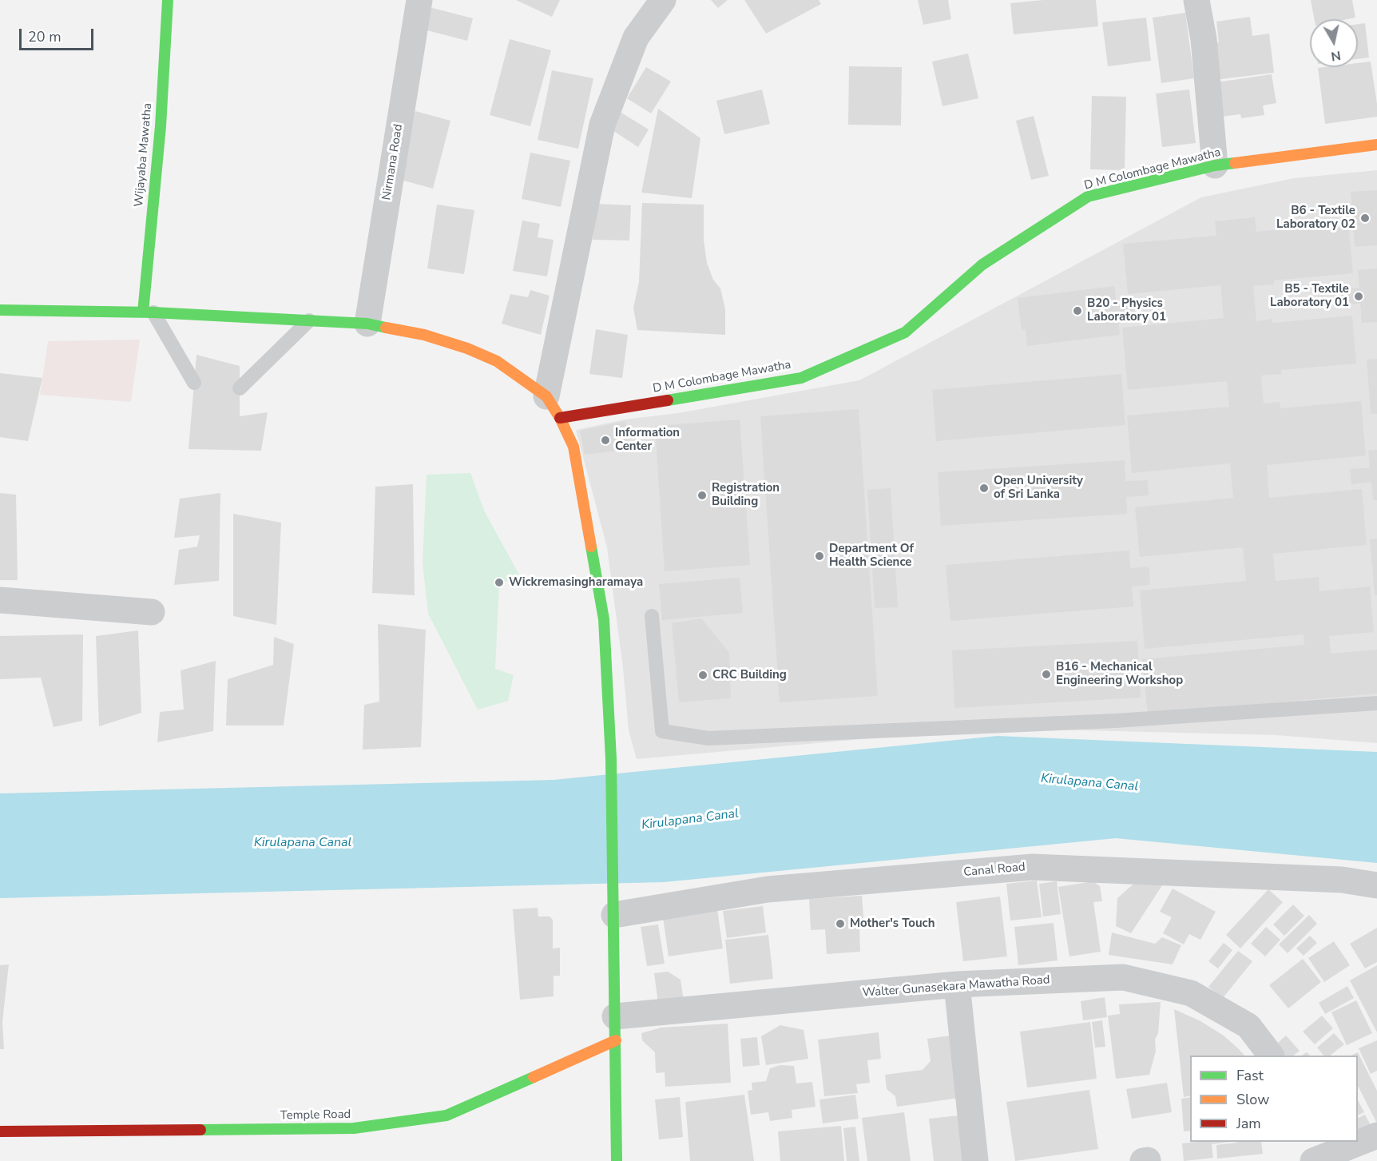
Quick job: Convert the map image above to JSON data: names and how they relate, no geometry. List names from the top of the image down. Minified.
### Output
{"streets":{"street":["Wijayaba Mawatha","Nirmana Road","D M Colombage Mawatha","Canal Road","Walter Gunasekara Mawatha Road","Temple Road"]},"crossings":[["Walter Gunasekara Mawatha Road","Temple Road"]],"water":["Kirulapana Canal"],"places":["B6 - Textile Laboratory 02","B5 - Textile Laboratory 01","B20 - Physics Laboratory 01","Information Center","Open University of Sri Lanka","Registration Building","Department Of Health Science","Wickremasingharamaya","B16 - Mechanical Engineering Workshop","CRC Building","Mother's Touch"],"legend":["Fast","Slow","Jam"],"scale_bar":"20 m","north":"bottom"}
